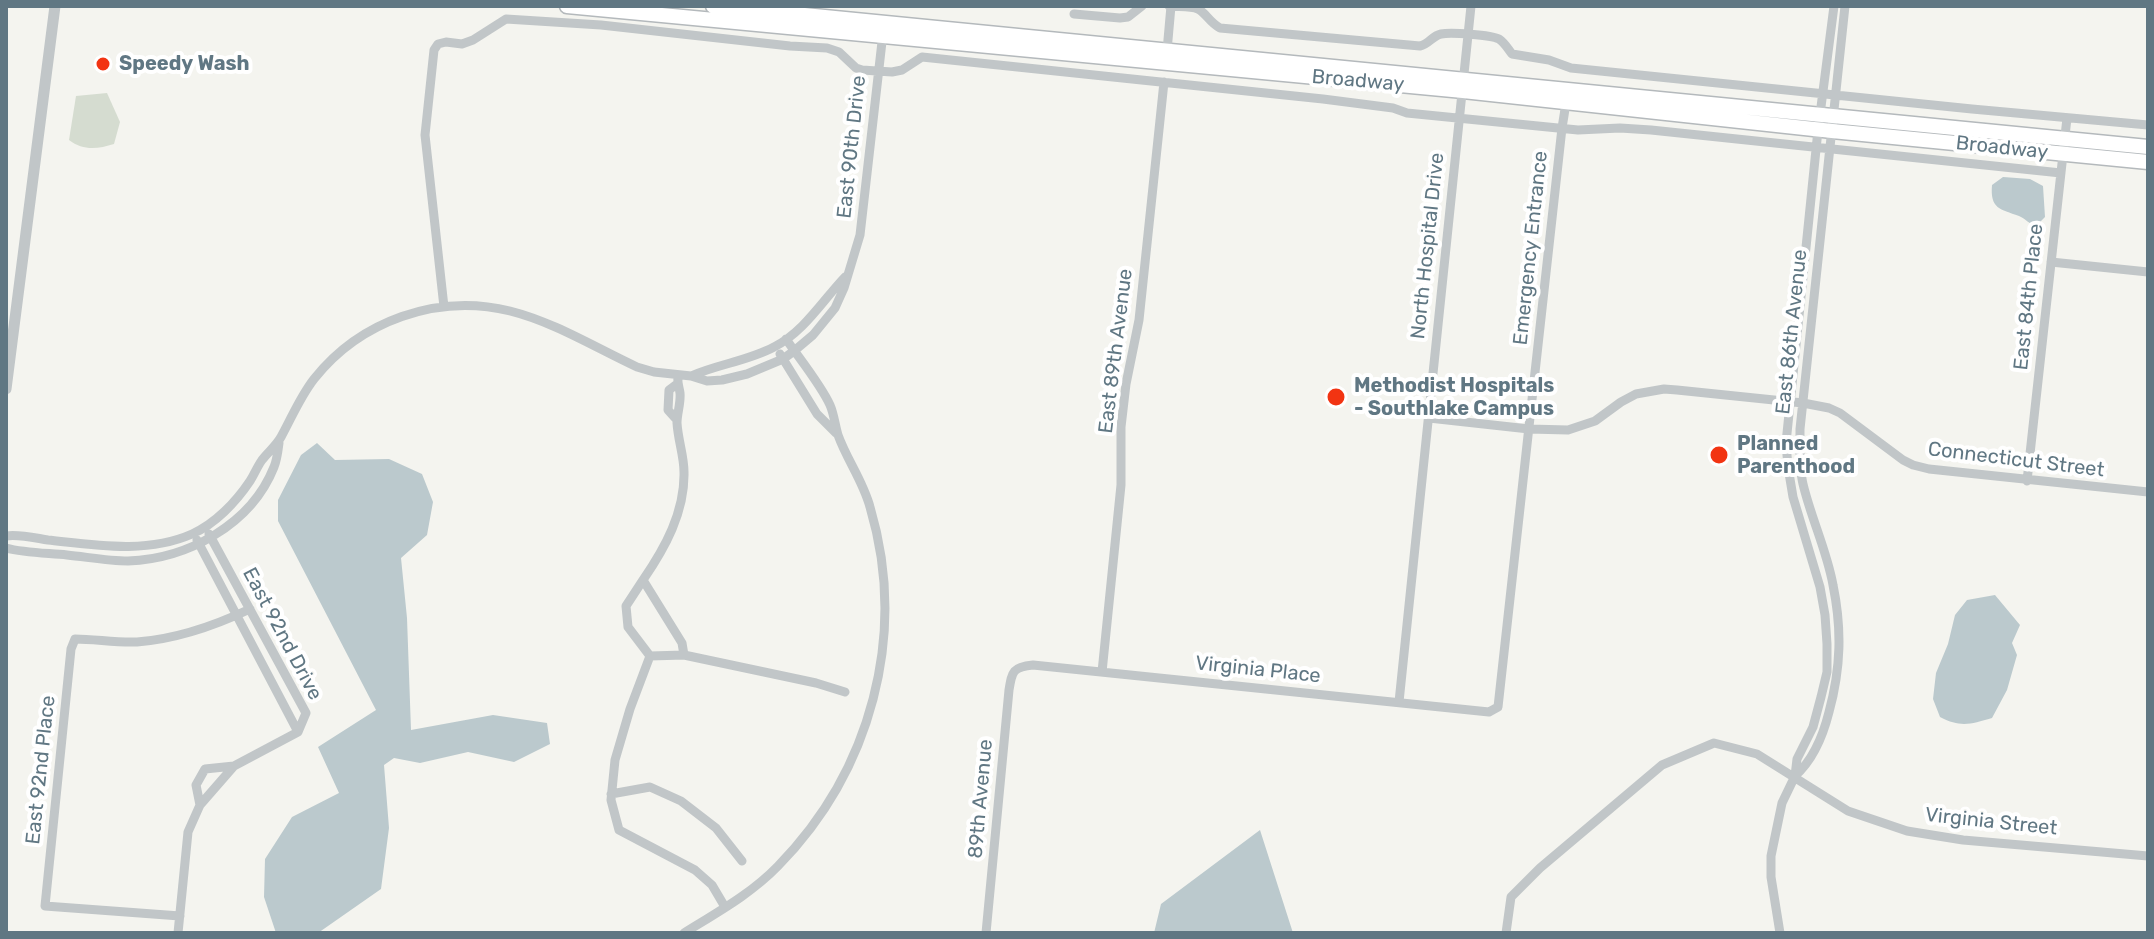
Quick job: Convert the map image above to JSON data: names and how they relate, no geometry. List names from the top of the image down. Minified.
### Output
{"streets":{"main road":["Broadway"],"street":["East 90th Drive","North Hospital Drive","Emergency Entrance","East 84th Place","East 86th Avenue","East 89th Avenue","Connecticut Street","East 92nd Drive","Virginia Place","East 92nd Place","89th Avenue","Virginia Street"]},"crossings":[["Broadway","East 90th Drive"],["Broadway","North Hospital Drive"],["Broadway","Emergency Entrance"],["Broadway","East 84th Place"],["Broadway","East 86th Avenue"],["North Hospital Drive","Connecticut Street"],["North Hospital Drive","Virginia Place"],["Emergency Entrance","Connecticut Street"],["Emergency Entrance","Virginia Place"],["East 84th Place","Connecticut Street"],["East 86th Avenue","Connecticut Street"],["East 86th Avenue","Virginia Street"],["East 89th Avenue","Virginia Place"],["East 92nd Drive","East 92nd Place"],["Virginia Place","89th Avenue"]],"places":["Speedy Wash","Methodist Hospitals - Southlake Campus","Planned Parenthood"]}
